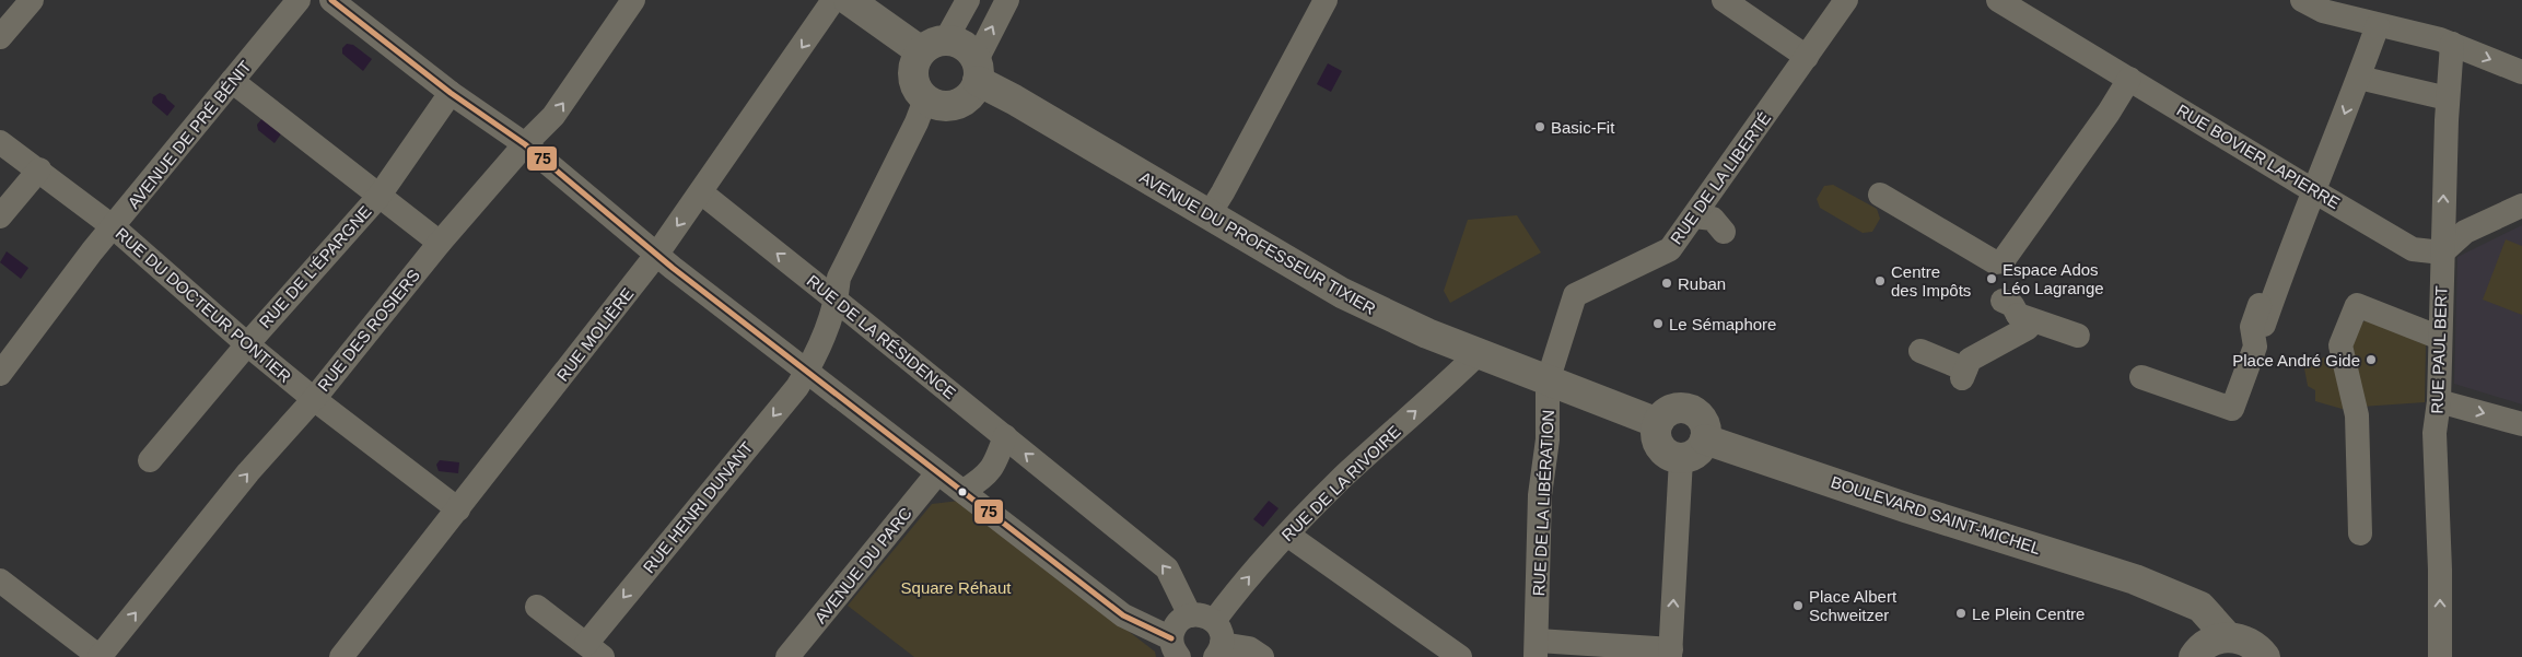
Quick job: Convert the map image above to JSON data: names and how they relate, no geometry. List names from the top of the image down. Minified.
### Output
{"streets":{"main road":["AVENUE DU PROFESSEUR TIXIER","BOULEVARD SAINT-MICHEL"],"street":["AVENUE DE PRÉ BÉNIT","RUE BOVIER LAPIERRE","RUE DE LA LIBERTÉ","RUE DE L'ÉPARGNE","RUE DU DOCTEUR PONTIER","RUE DES ROSIERS","RUE MOLIÈRE","RUE DE LA RÉSIDENCE","RUE PAUL BERT","RUE DE LA RIVOIRE","RUE DE LA LIBÉRATION","RUE HENRI DUNANT","AVENUE DU PARC"]},"crossings":[["AVENUE DE PRÉ BÉNIT","RUE DU DOCTEUR PONTIER"],["RUE BOVIER LAPIERRE","RUE PAUL BERT"],["RUE DE LA LIBERTÉ","AVENUE DU PROFESSEUR TIXIER"],["RUE DE LA LIBERTÉ","RUE DE LA LIBÉRATION"],["AVENUE DU PROFESSEUR TIXIER","RUE DE LA RIVOIRE"],["AVENUE DU PROFESSEUR TIXIER","RUE DE LA LIBÉRATION"],["AVENUE DU PROFESSEUR TIXIER","BOULEVARD SAINT-MICHEL"],["RUE DE L'ÉPARGNE","RUE DU DOCTEUR PONTIER"],["RUE DU DOCTEUR PONTIER","RUE DES ROSIERS"],["RUE DU DOCTEUR PONTIER","RUE MOLIÈRE"],["RUE MOLIÈRE","RUE DE LA RÉSIDENCE"],["RUE DE LA RÉSIDENCE","RUE HENRI DUNANT"]],"one_way":["RUE DES ROSIERS","RUE DE LA RIVOIRE","RUE HENRI DUNANT"],"parks":["Square Réhaut"],"places":["Basic-Fit","Espace Ados Léo Lagrange","Centre des Impôts","Ruban","Le Sémaphore","Place André Gide","Place Albert Schweitzer","Le Plein Centre"],"lines":["transit line 75"]}
